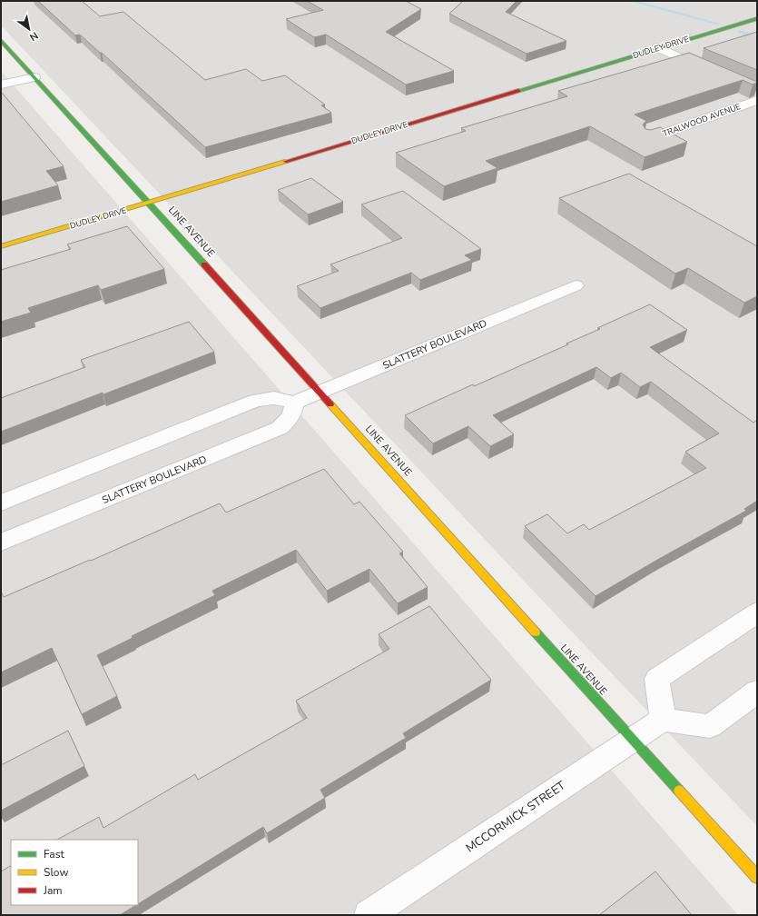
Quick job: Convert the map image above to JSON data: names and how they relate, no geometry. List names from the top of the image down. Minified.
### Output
{"streets":{"main road":["DUDLEY DRIVE","LINE AVENUE"],"street":["TRALWOOD AVENUE","SLATTERY BOULEVARD","MCCORMICK STREET"]},"crossings":[["DUDLEY DRIVE","LINE AVENUE"],["LINE AVENUE","SLATTERY BOULEVARD"],["LINE AVENUE","MCCORMICK STREET"]],"legend":["Fast","Slow","Jam"],"north":"bottom right"}
